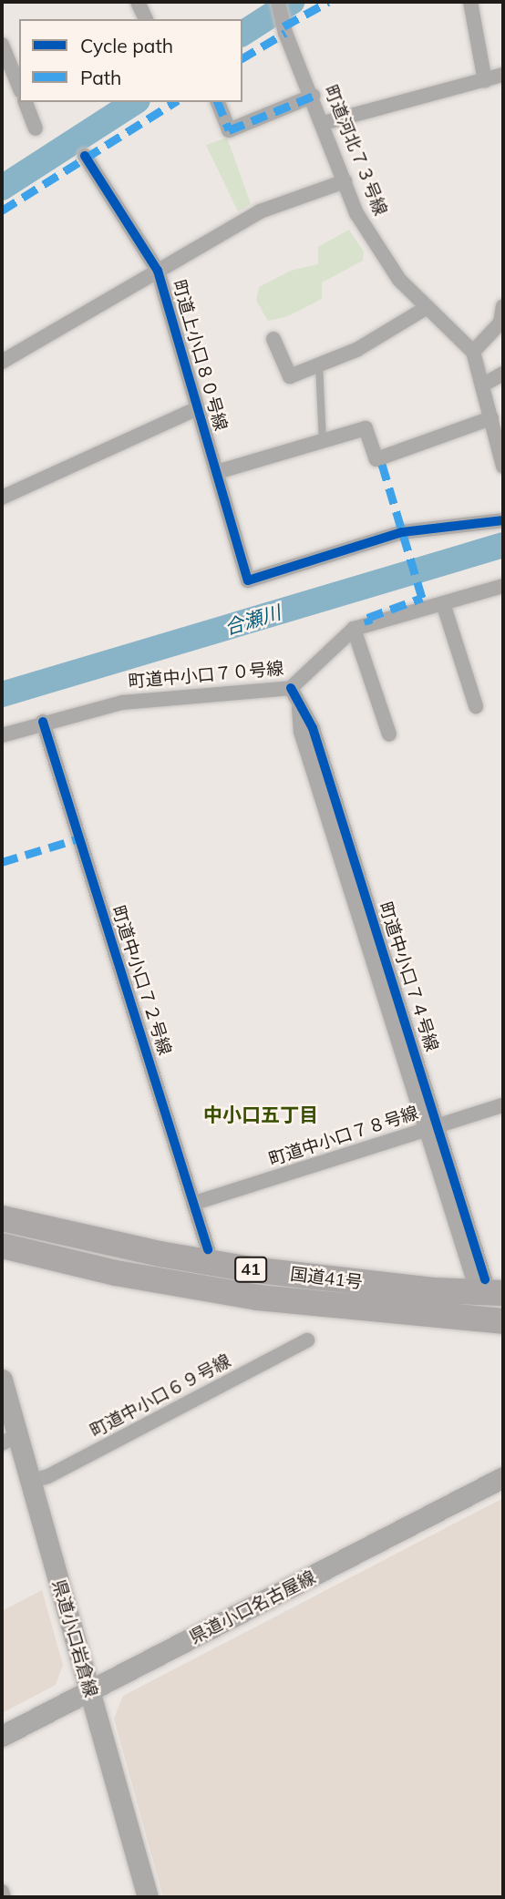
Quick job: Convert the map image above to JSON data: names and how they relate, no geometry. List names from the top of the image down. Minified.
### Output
{"streets":{"highway":["41","国道41号"],"main road":["県道小口名古屋線","県道小口岩倉線"],"street":["町道河北７３号線","町道上小口８０号線","町道中小口７０号線","町道中小口７４号線","町道中小口７２号線","町道中小口７８号線","町道中小口６９号線"]},"crossings":[["町道中小口７０号線","町道中小口７４号線"],["町道中小口７０号線","町道中小口７２号線"],["町道中小口７４号線","町道中小口７８号線"],["町道中小口７４号線","国道41号"],["町道中小口７２号線","町道中小口７８号線"],["町道中小口６９号線","県道小口岩倉線"],["県道小口名古屋線","県道小口岩倉線"]],"districts":["中小口五丁目"],"water":["合瀬川"],"legend":["Cycle path","Path"]}
